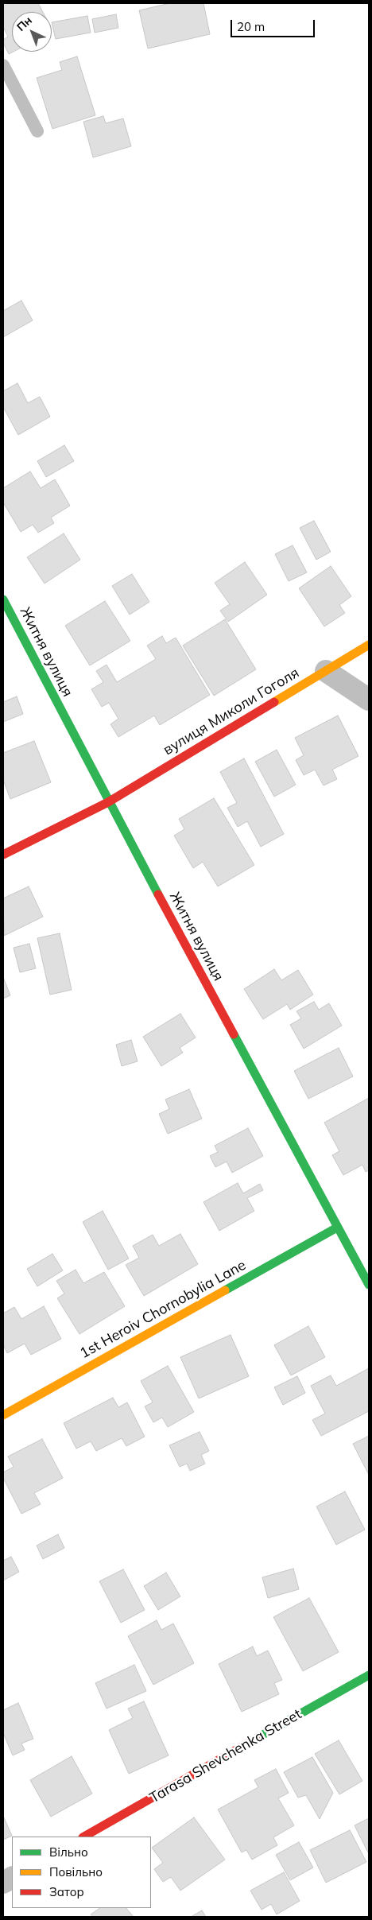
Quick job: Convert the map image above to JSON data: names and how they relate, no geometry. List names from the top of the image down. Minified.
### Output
{"streets":{"street":["Житня вулиця","вулиця Миколи Гоголя","1st Heroiv Chornobylia Lane","Tarasa Shevchenka Street"]},"crossings":[["Житня вулиця","вулиця Миколи Гоголя"],["Житня вулиця","1st Heroiv Chornobylia Lane"]],"legend":["Вільно","Повільно","Затор"],"scale_bar":"20 m","north":"top left"}
